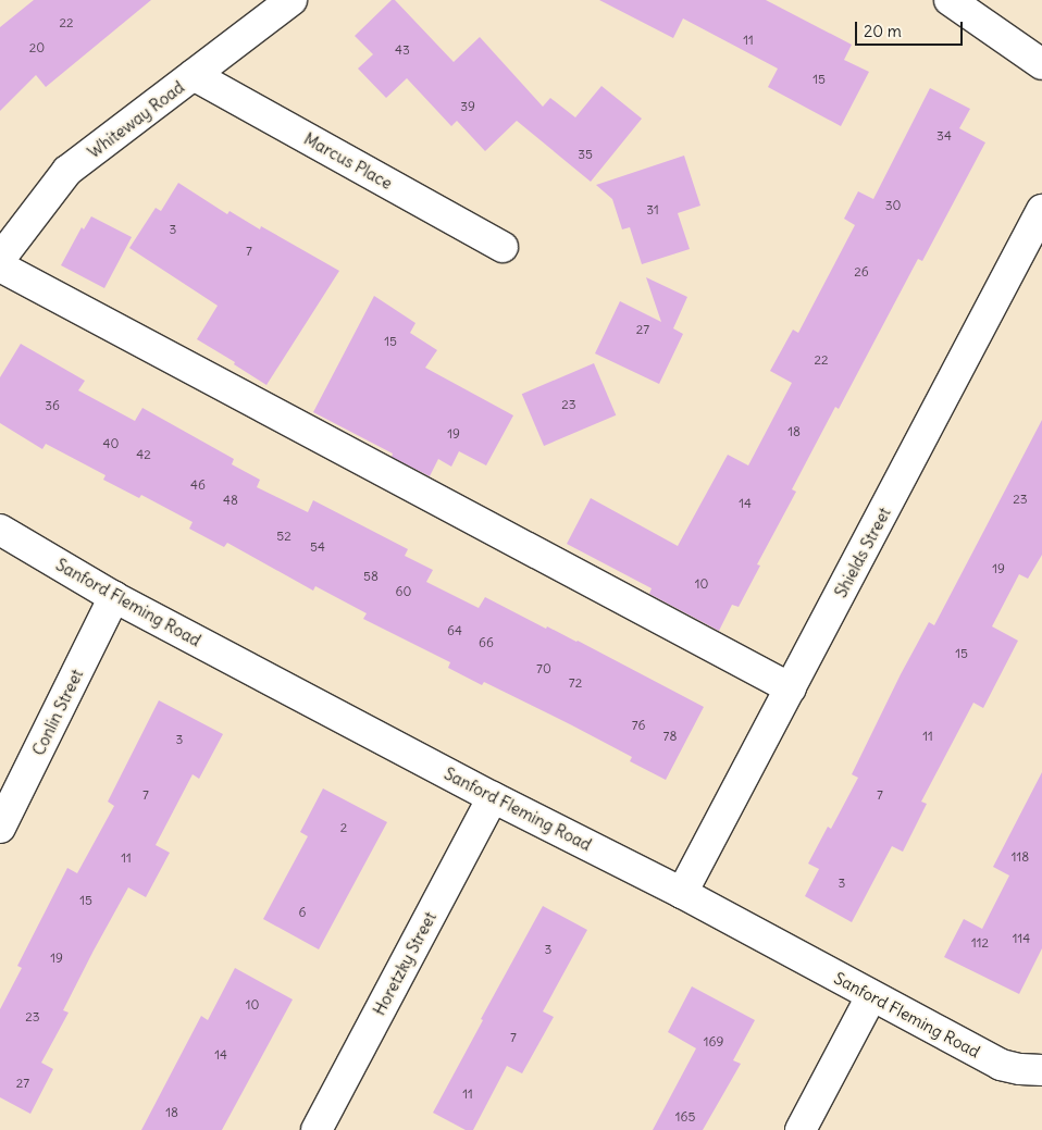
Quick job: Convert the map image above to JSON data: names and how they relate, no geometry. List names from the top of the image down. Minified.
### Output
{"streets":{"street":["Whiteway Road","Marcus Place","Shields Street","Sanford Fleming Road","Conlin Street","Horetzky Street"]},"crossings":[["Whiteway Road","Marcus Place"],["Shields Street","Sanford Fleming Road"],["Sanford Fleming Road","Conlin Street"],["Sanford Fleming Road","Horetzky Street"]],"house_numbers":["22","11","20","43","15","39","34","35","30","31","3","7","26","27","15","22","23","36","18","19","40","42","46","23","48","14","52","54","19","58","10","60","64","66","15","70","72","76","78","11","3","7","7","2","118","11","3","15","6","114","112","3","19","10","23","7","169","14","27","11","18","165"],"scale_bar":"20 m"}
